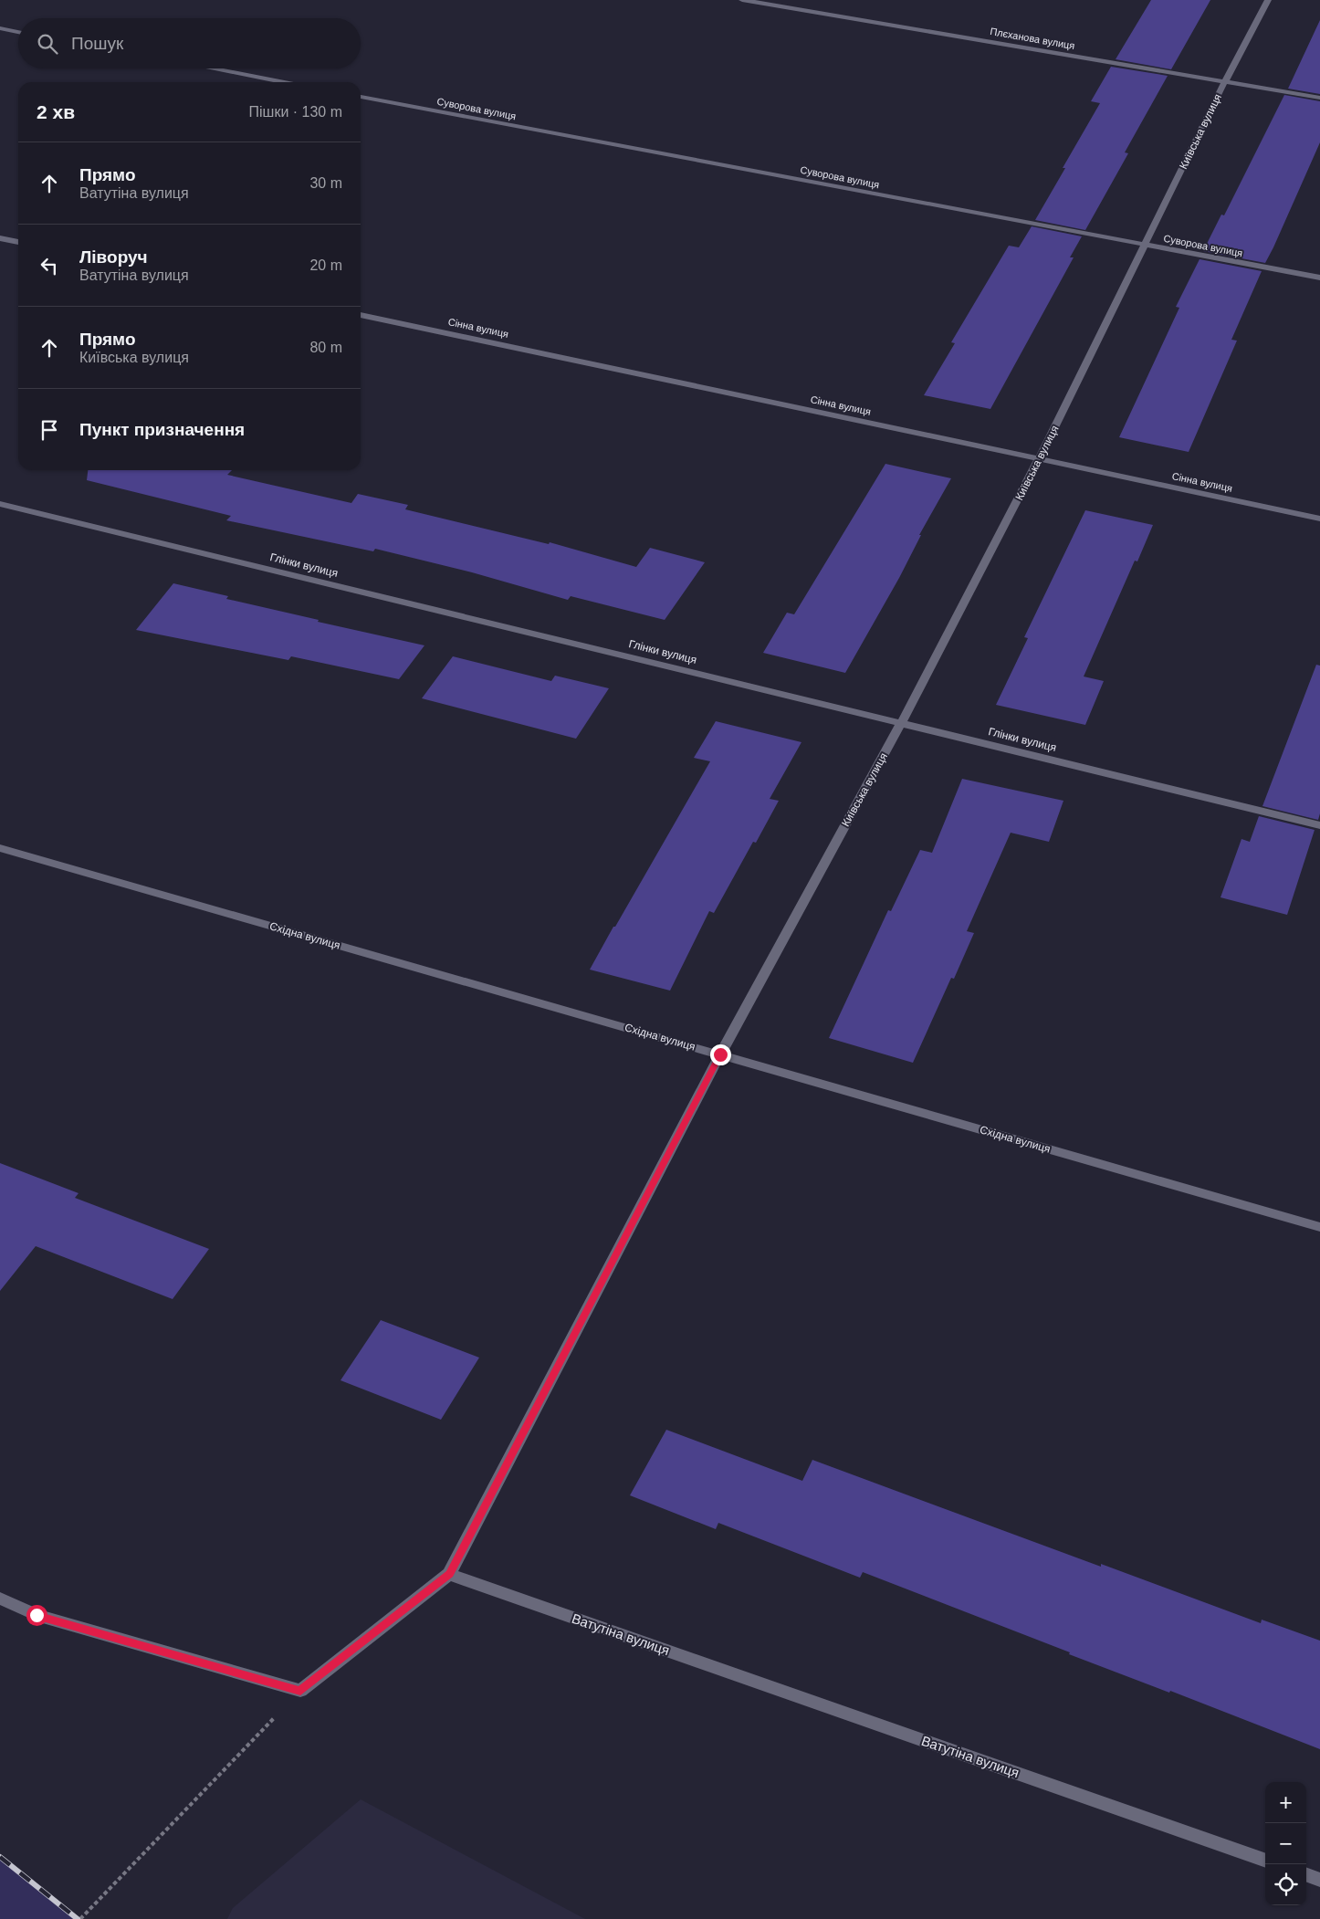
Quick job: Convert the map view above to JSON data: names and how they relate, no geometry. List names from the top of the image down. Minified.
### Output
{"streets":{"street":["Плєханова вулиця","Суворова вулиця","Київська вулиця","Сінна вулиця","Глінки вулиця","Східна вулиця","Ватутіна вулиця"]},"crossings":[["Плєханова вулиця","Київська вулиця"],["Суворова вулиця","Київська вулиця"],["Київська вулиця","Сінна вулиця"],["Київська вулиця","Глінки вулиця"],["Київська вулиця","Східна вулиця"],["Київська вулиця","Ватутіна вулиця"]],"page":{"search":"Пошук","heading":["2 хв","Пішки · 130 m"],"list":[["Прямо","Ватутіна вулиця","30 m"],["Ліворуч","Ватутіна вулиця","20 m"],["Прямо","Київська вулиця","80 m"],"Пункт призначення"],"map_buttons":["+","−"]}}
